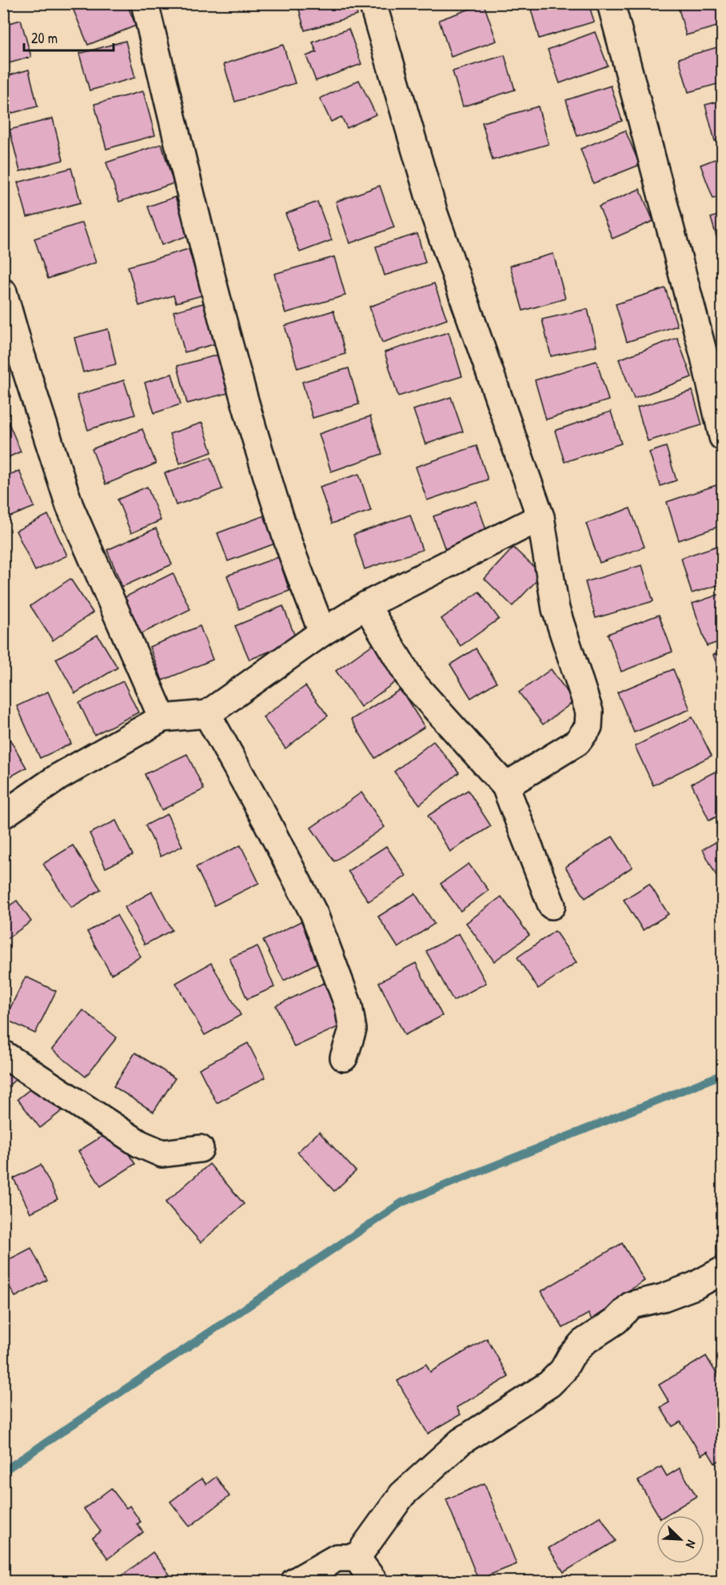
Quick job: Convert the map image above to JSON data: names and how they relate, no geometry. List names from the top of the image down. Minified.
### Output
{"scale_bar":"20 m","north":"bottom right"}
